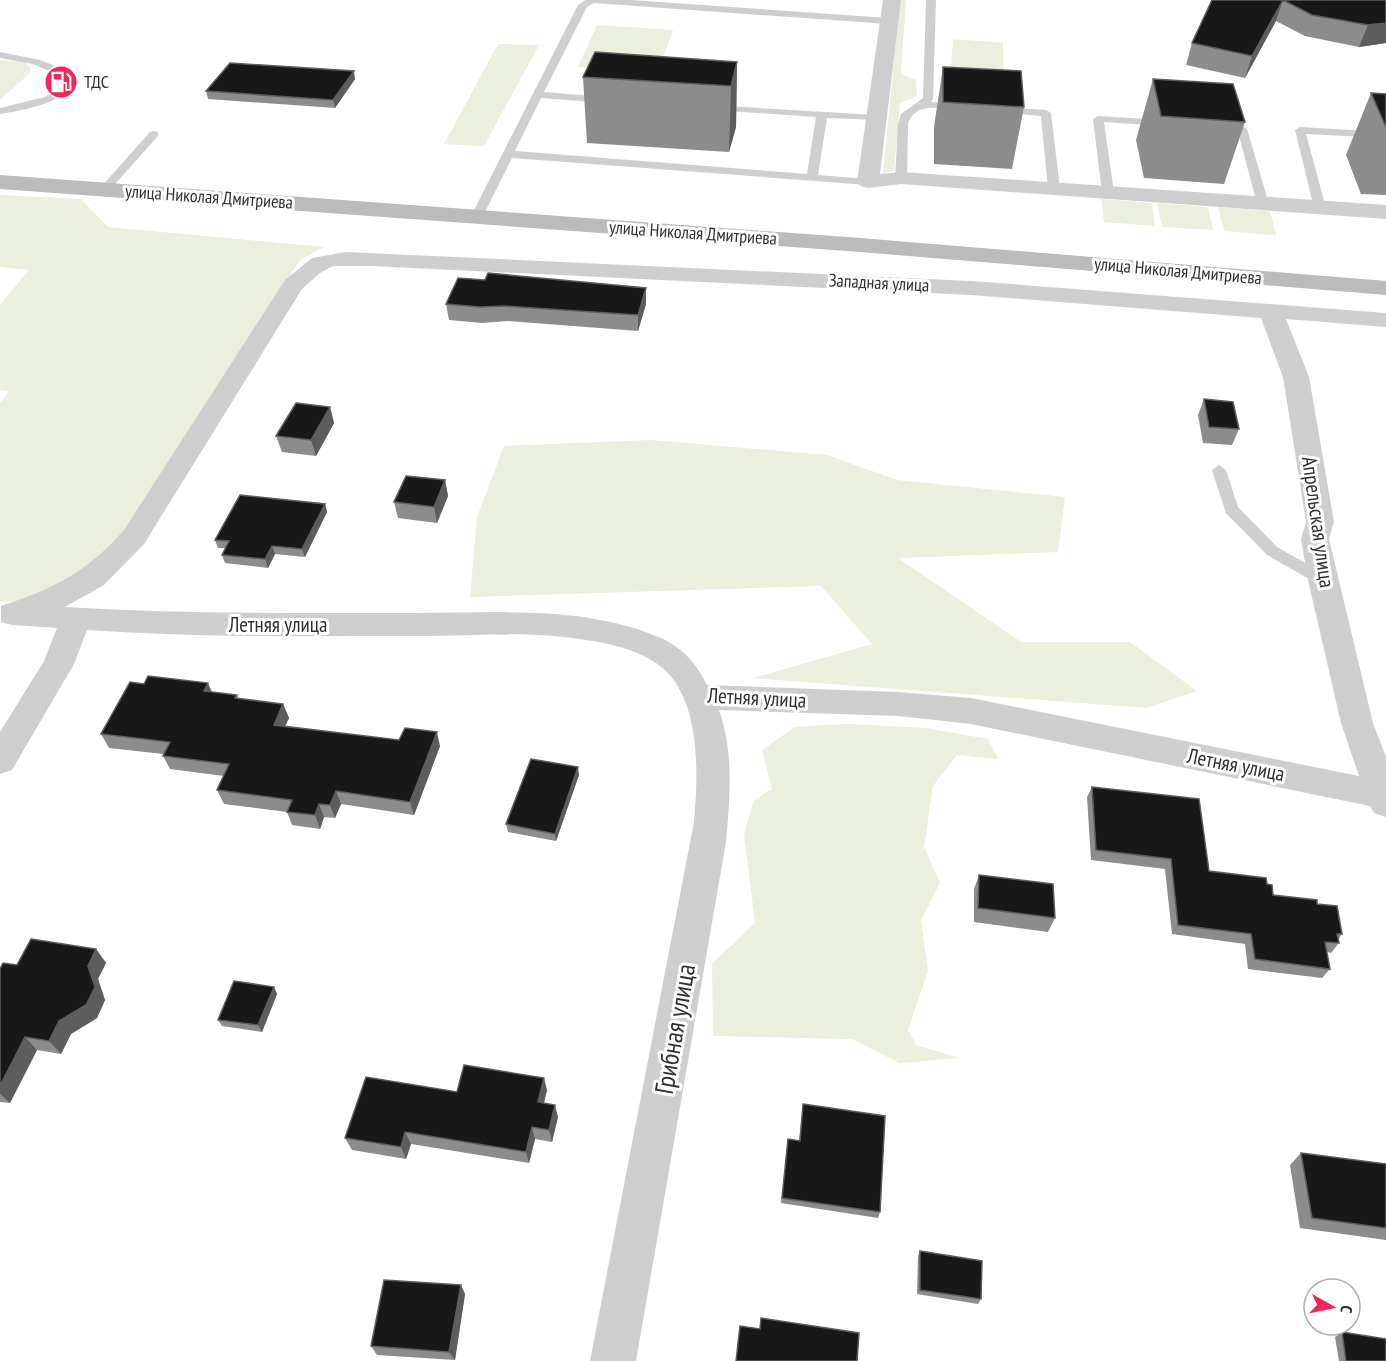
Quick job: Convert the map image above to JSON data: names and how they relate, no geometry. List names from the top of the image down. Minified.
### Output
{"streets":{"main road":["улица Николая Дмитриева"],"street":["Западная улица","Апрельская улица","Летняя улица","Грибная улица"]},"crossings":[["Западная улица","Апрельская улица"],["Западная улица","Летняя улица"],["Апрельская улица","Летняя улица"],["Летняя улица","Грибная улица"]],"places":{"fuel station":["ТДС"]},"north":"right"}
